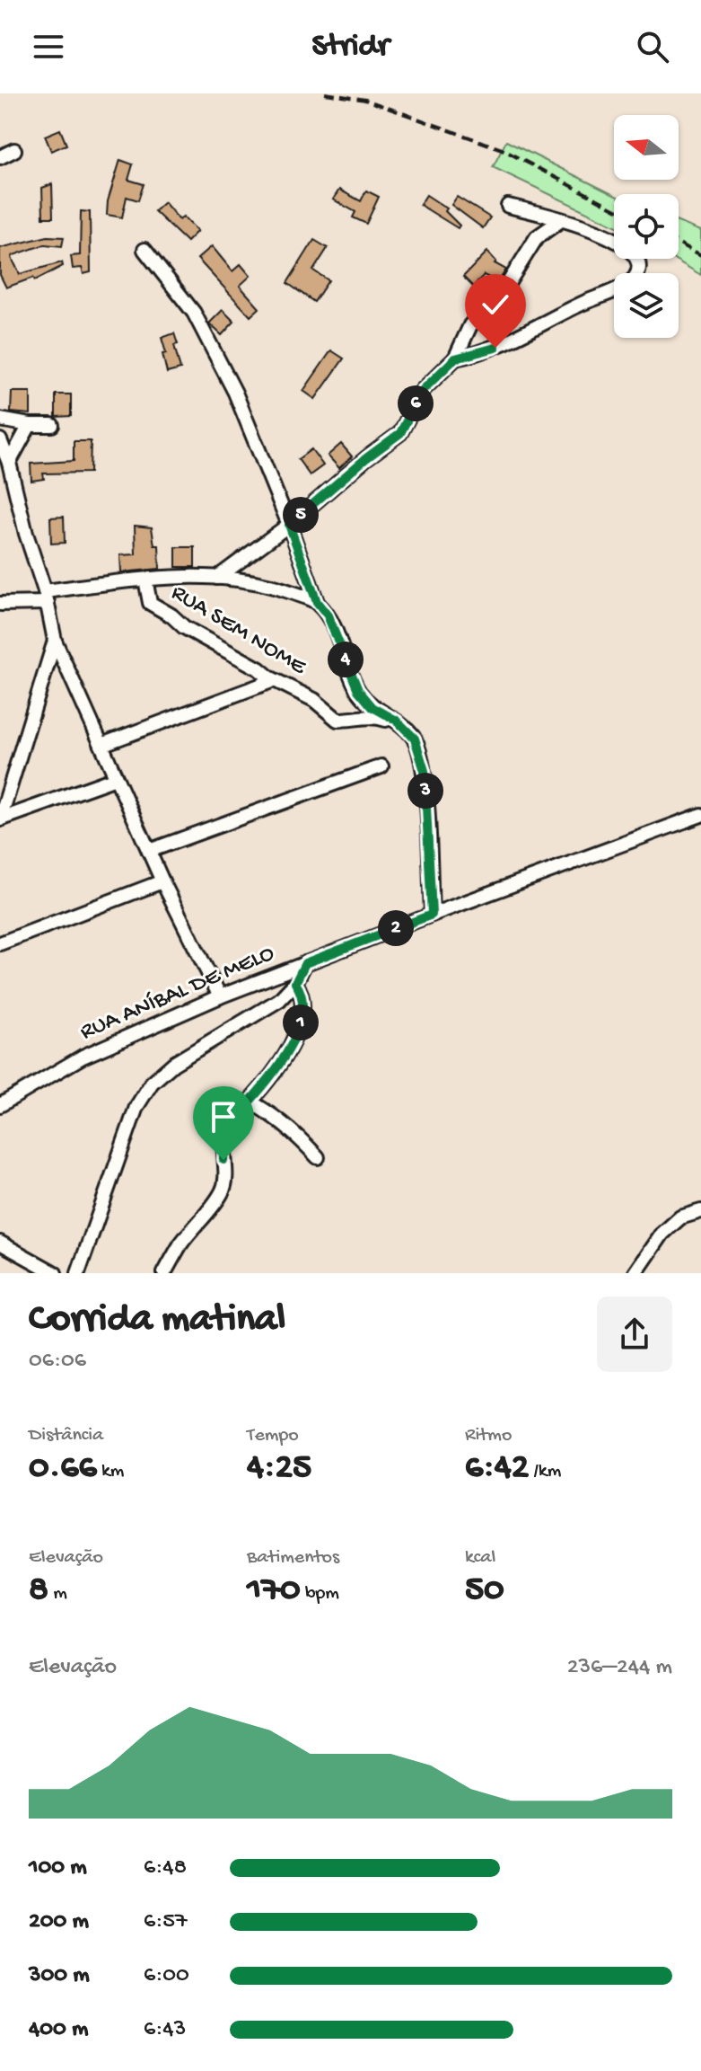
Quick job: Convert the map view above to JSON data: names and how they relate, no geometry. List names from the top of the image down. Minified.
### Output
{"streets":{"street":["RUA SEM NOME","RUA ANÍBAL DE MELO"]},"north":"left","page":{"header":"Stridr","pins":["6","5","4","3","2","1"],"heading":["Corrida matinal","06:06"],"stats":[["Distância","0.66 km"],["Tempo","4:25"],["Ritmo","6:42 /km"],["Elevação","8 m"],["Batimentos","170 bpm"],["kcal","50"]],"chart":["Elevação","236–244 m"],"list":[{"name":"100 m","note":"6:48"},{"name":"200 m","note":"6:57"},{"name":"300 m","note":"6:00"},{"name":"400 m","note":"6:43"}]}}
